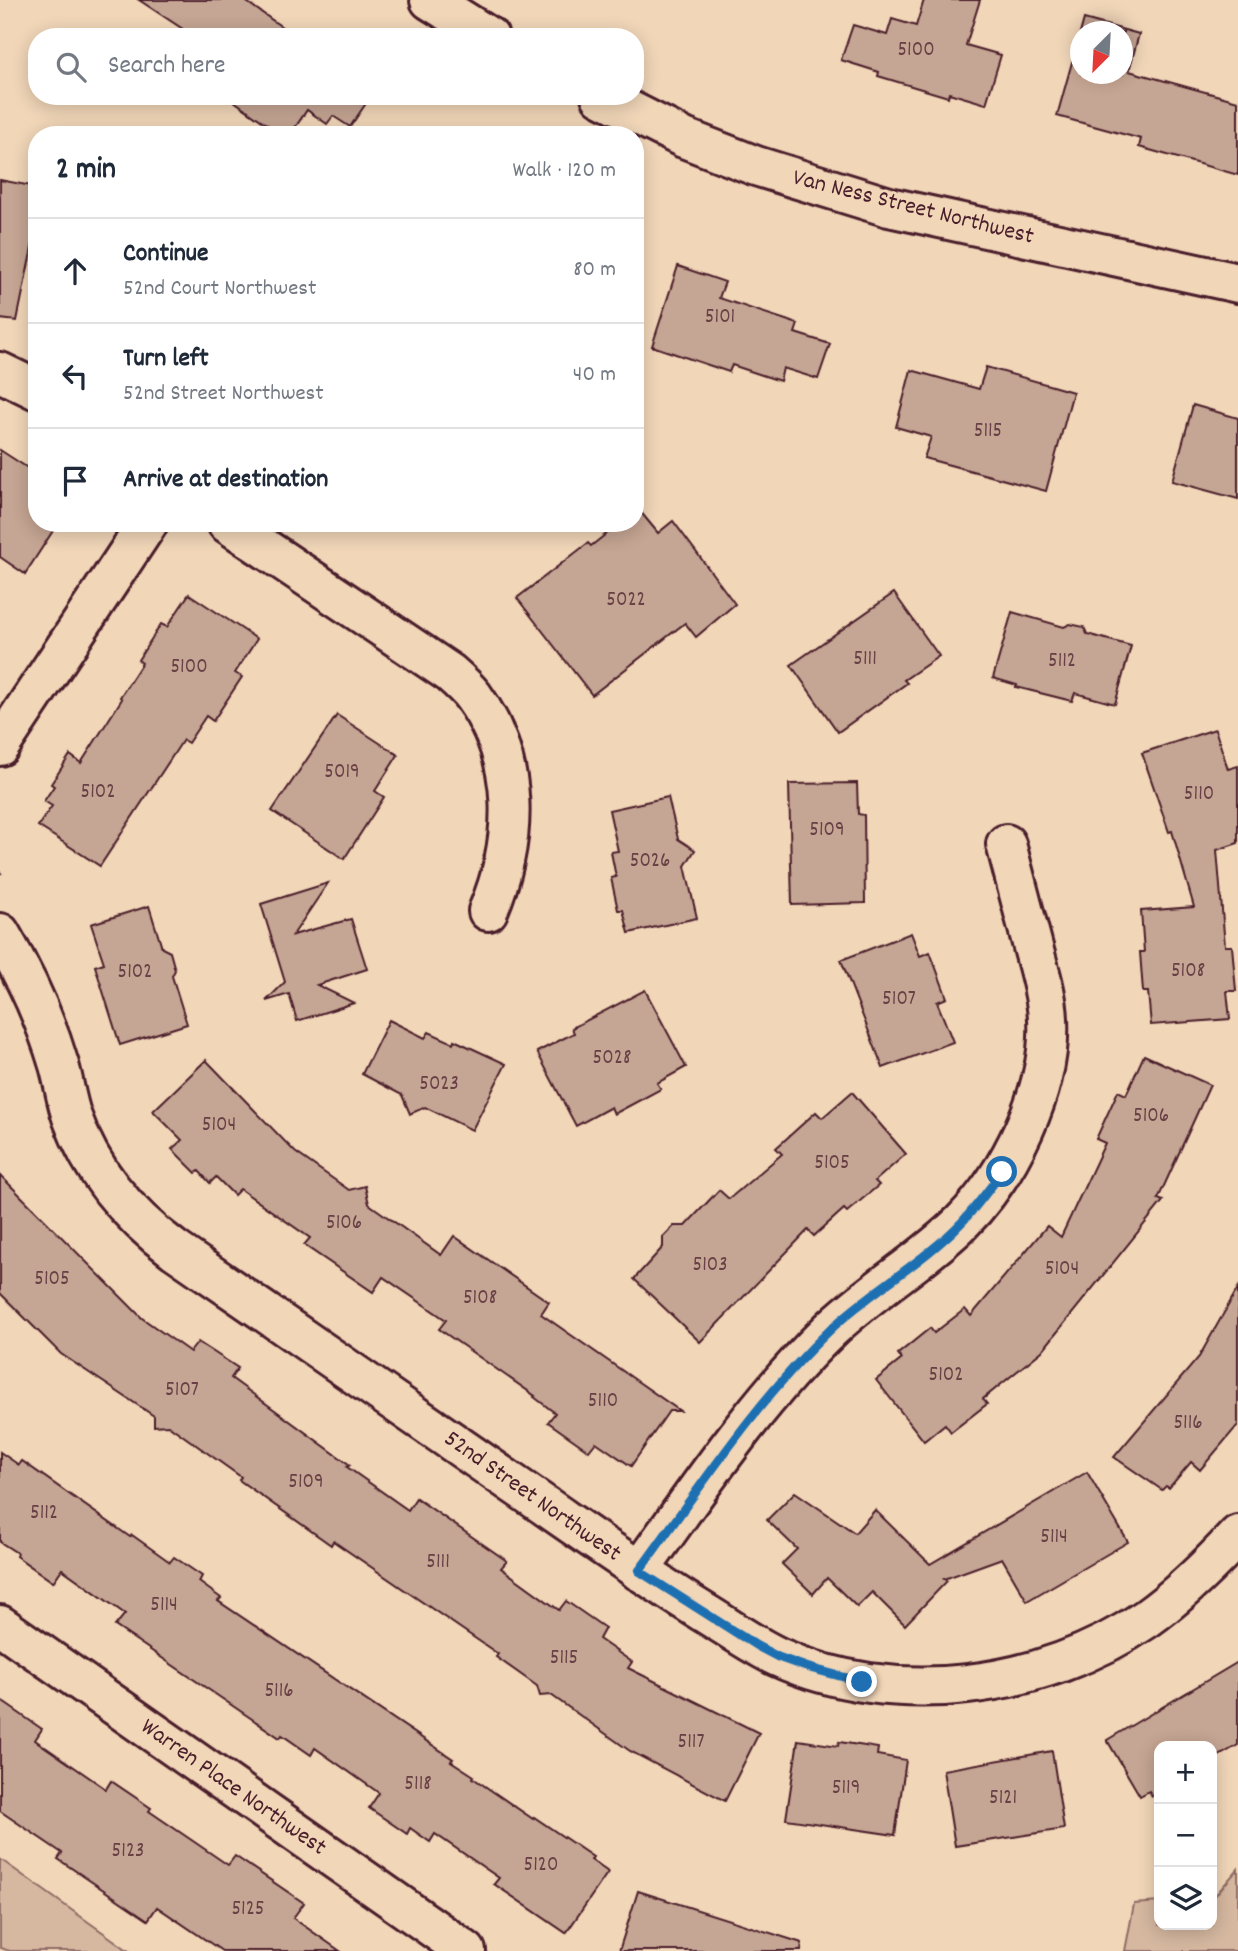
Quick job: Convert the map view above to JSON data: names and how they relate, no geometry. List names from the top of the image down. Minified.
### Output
{"streets":{"street":["Van Ness Street Northwest","52nd Street Northwest","Warren Place Northwest"]},"house_numbers":["5100","5101","5115","5022","5111","5112","5100","5019","5102","5110","5109","5026","5108","5102","5107","5028","5023","5106","5104","5105","5106","5103","5104","5105","5108","5102","5107","5110","5116","5109","5112","5114","5111","5114","5115","5116","5117","5118","5119","5121","5123","5120","5125"],"north":"bottom left","page":{"search":"Search here","heading":["2 min","Walk · 120 m"],"list":[["Continue","52nd Court Northwest","80 m"],["Turn left","52nd Street Northwest","40 m"],"Arrive at destination"],"map_buttons":["+","−"]}}
